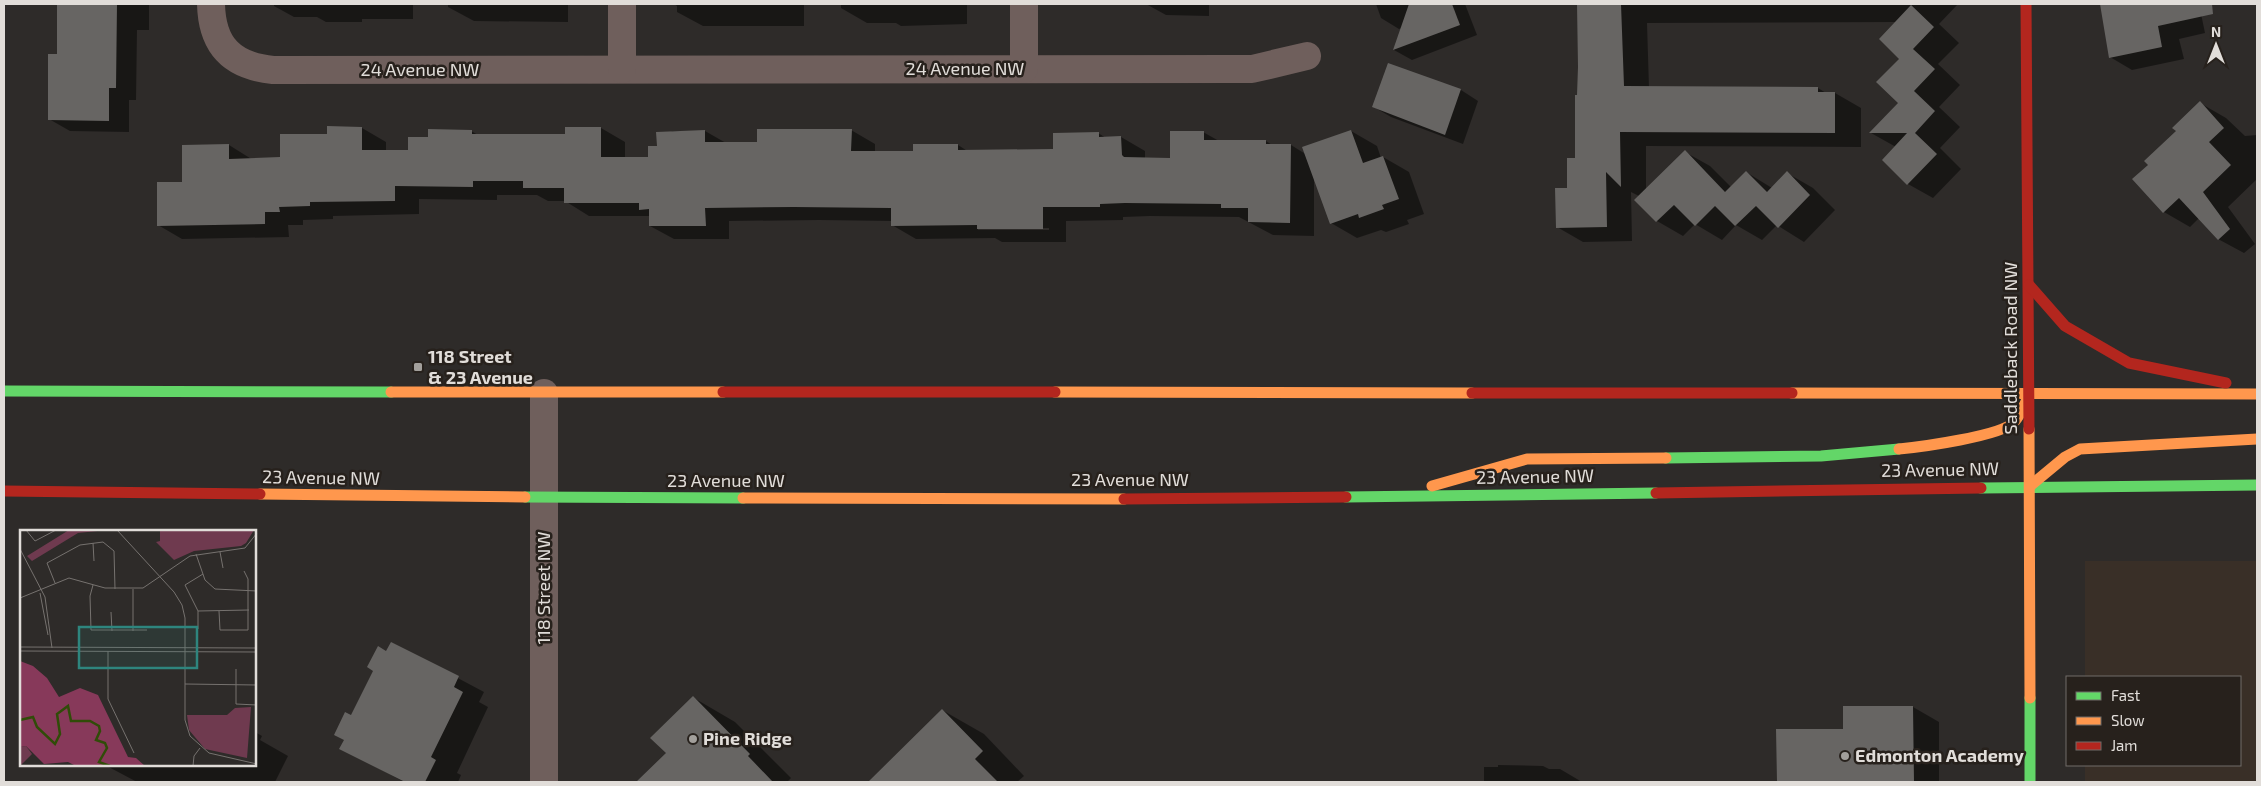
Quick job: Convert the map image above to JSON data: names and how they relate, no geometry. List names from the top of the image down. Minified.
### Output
{"streets":{"main road":["Saddleback Road NW","23 Avenue NW"],"street":["24 Avenue NW","118 Street NW"]},"crossings":[["Saddleback Road NW","23 Avenue NW"],["23 Avenue NW","118 Street NW"]],"places":{"transit":["118 Street & 23 Avenue"],"other":["Pine Ridge","Edmonton Academy"]},"legend":["Fast","Slow","Jam"],"north":"top"}
